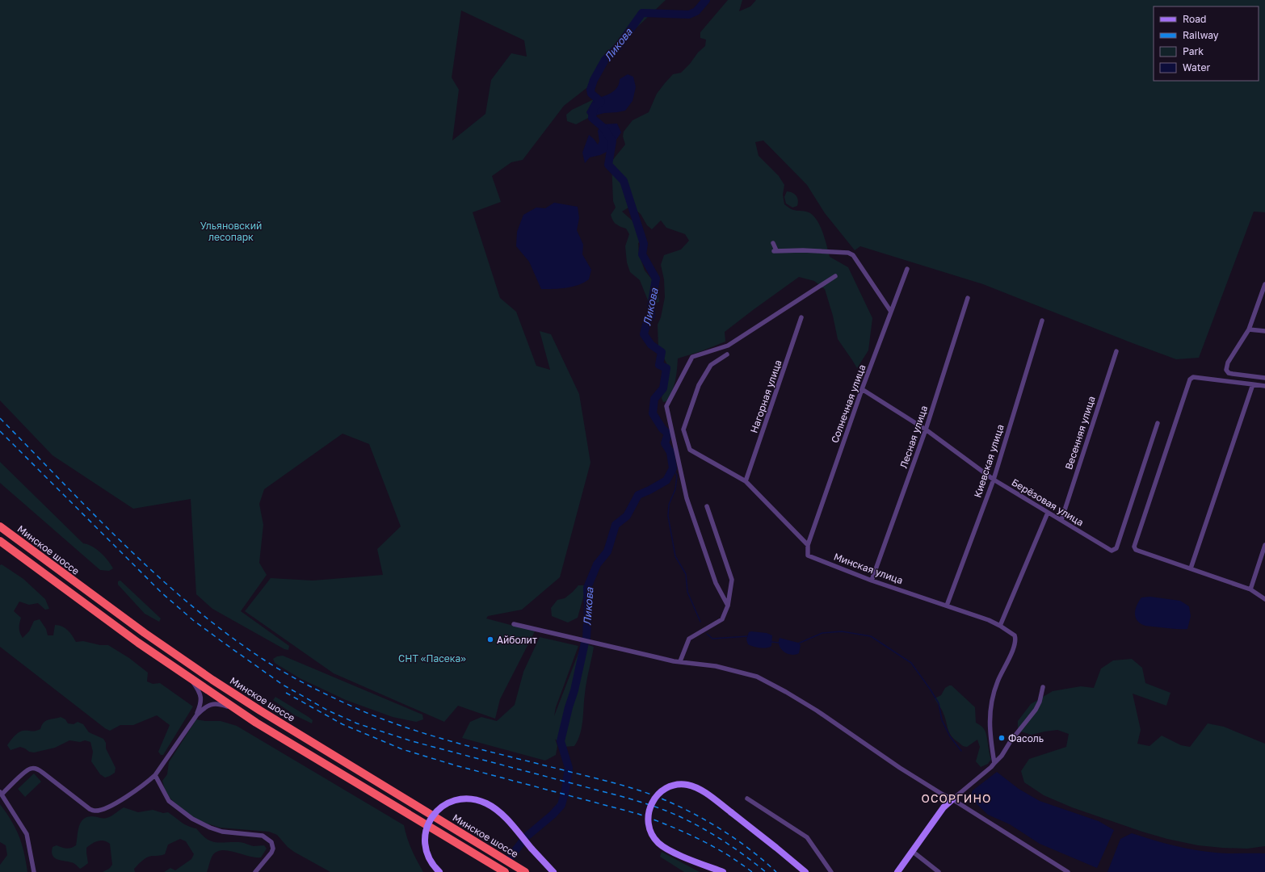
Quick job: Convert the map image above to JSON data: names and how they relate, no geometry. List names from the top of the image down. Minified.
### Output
{"streets":{"highway":["Минское шоссе"],"street":["Нагорная улица","Солнечная улица","Весенняя улица","Лесная улица","Киевская улица","Берёзовая улица","Минская улица"]},"crossings":[["Нагорная улица","Минская улица"],["Солнечная улица","Берёзовая улица"],["Солнечная улица","Минская улица"],["Весенняя улица","Берёзовая улица"],["Лесная улица","Берёзовая улица"],["Лесная улица","Минская улица"],["Киевская улица","Берёзовая улица"],["Киевская улица","Минская улица"]],"districts":["ОСОРГИНО"],"water":["Ликова"],"parks":["Ульяновский лесопарк","СНТ «Пасека»"],"places":["Айболит","Фасоль"],"legend":["Road","Railway","Park","Water"]}
